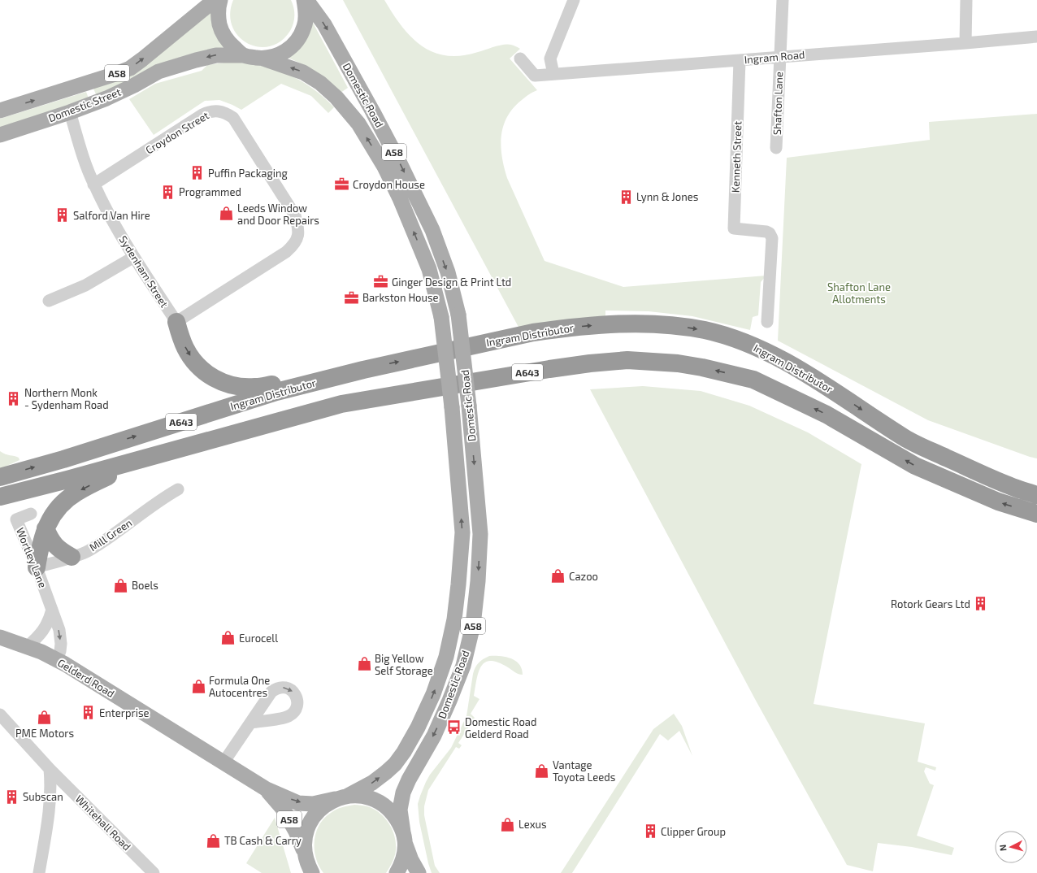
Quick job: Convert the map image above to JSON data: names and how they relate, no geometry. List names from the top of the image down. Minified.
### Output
{"streets":{"highway":["Ingram Distributor","A643"],"main road":["A58","Domestic Road","Domestic Street","Gelderd Road"],"street":["Ingram Road","Shafton Lane","Croydon Street","Kenneth Street","Sydenham Street","Mill Green","Wortley Lane","Whitehall Road"]},"crossings":[["Ingram Road","Shafton Lane"],["Ingram Road","Kenneth Street"],["A58","Domestic Road"],["Domestic Road","Domestic Street"],["Domestic Road","Gelderd Road"],["Domestic Street","Sydenham Street"],["Croydon Street","Sydenham Street"],["Mill Green","Wortley Lane"],["Wortley Lane","Gelderd Road"]],"parks":["Shafton Lane Allotments"],"places":{"building":["Puffin Packaging","Programmed","Lynn & Jones","Salford Van Hire","Northern Monk - Sydenham Road","Rotork Gears Ltd","Enterprise","Subscan","Clipper Group"],"office":["Croydon House","Ginger Design & Print Ltd","Barkston House"],"shop":["Leeds Window and Door Repairs","Cazoo","Boels","Eurocell","Big Yellow Self Storage","Formula One Autocentres","PME Motors","Vantage Toyota Leeds","Lexus","TB Cash & Carry"],"bus stop":["Domestic Road Gelderd Road"]},"north":"left"}
